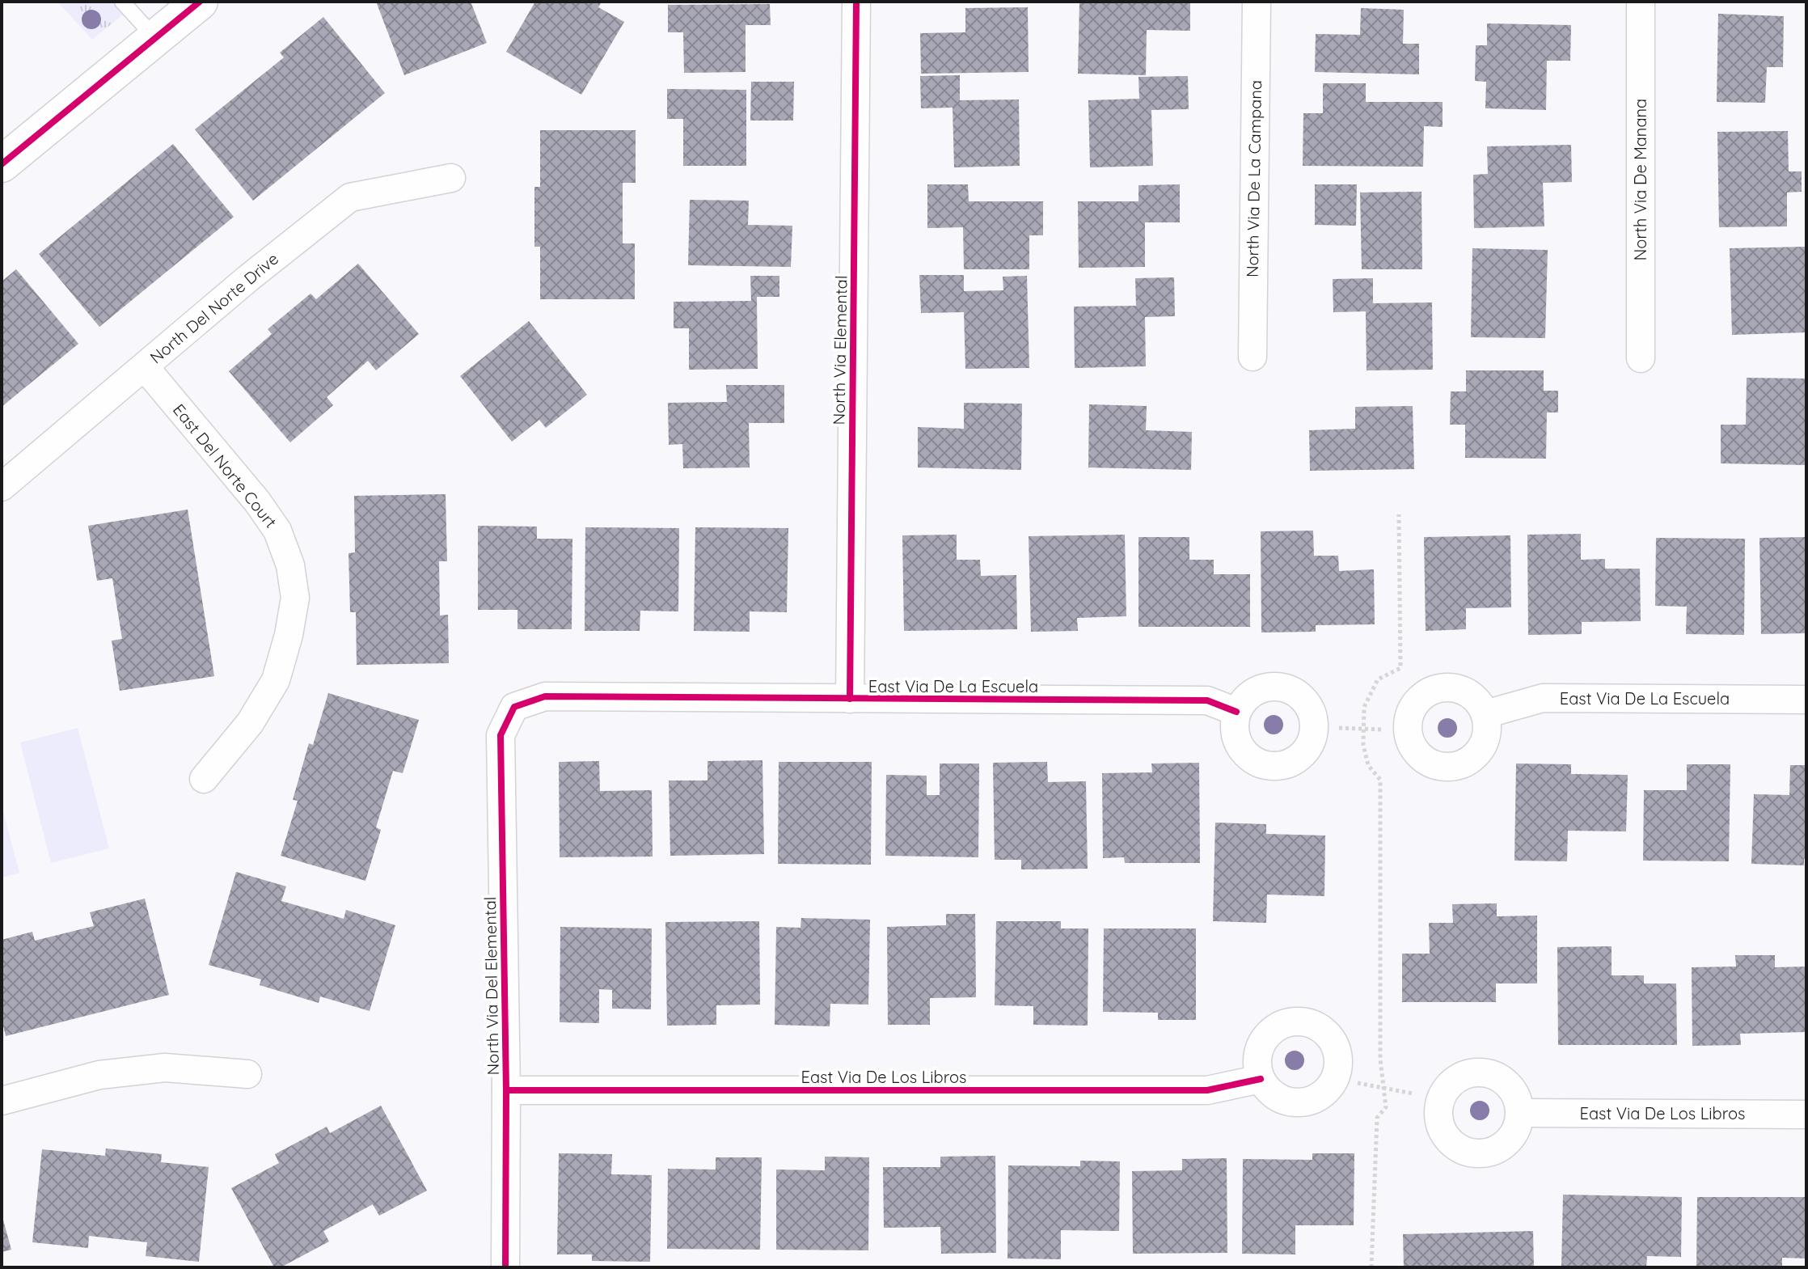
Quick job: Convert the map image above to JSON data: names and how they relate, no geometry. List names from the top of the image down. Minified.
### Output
{"streets":{"street":["North Via De La Campana","North Via De Manana","North Del Norte Drive","North Via Elemental","East Del Norte Court","East Via De La Escuela","North Via Del Elemental","East Via De Los Libros"]},"crossings":[["North Del Norte Drive","East Del Norte Court"],["North Via Elemental","East Via De La Escuela"],["East Via De La Escuela","North Via Del Elemental"],["North Via Del Elemental","East Via De Los Libros"]]}
